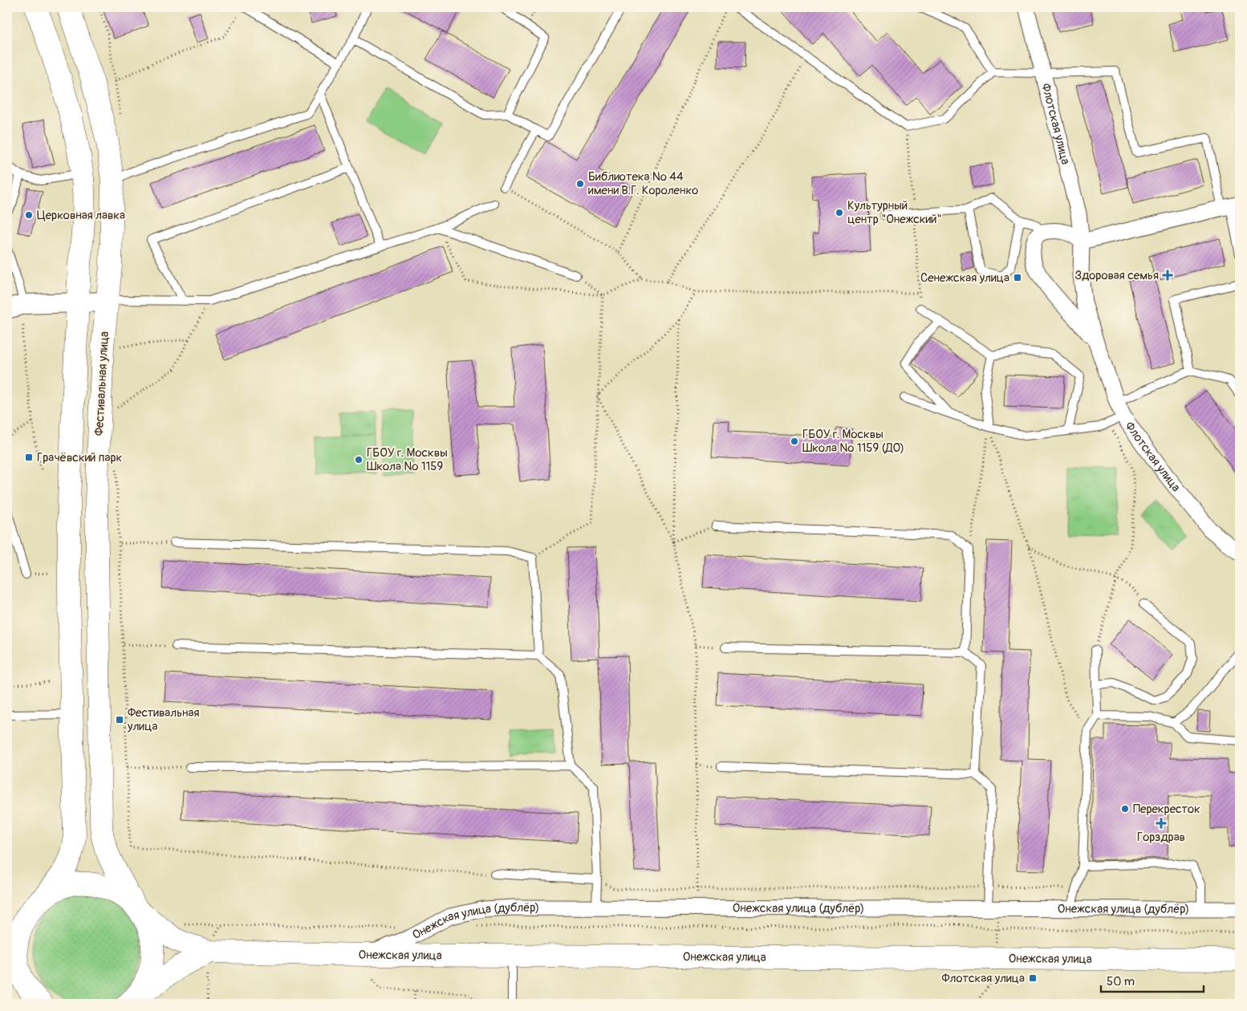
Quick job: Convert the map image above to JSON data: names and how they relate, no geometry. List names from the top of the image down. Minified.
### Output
{"streets":{"main road":["Фестивальная улица","Онежская улица"],"street":["Флотская улица","Онежская улица (дублёр)"]},"crossings":[["Фестивальная улица","Онежская улица"],["Онежская улица (дублёр)","Онежская улица"]],"places":{"other":["Библиотека № 44 имени В.Г. Короленко","Культурный центр \"Онежский\"","Церковная лавка","ГБОУ г. Москвы Школа № 1159 (ДО)","ГБОУ г. Москвы Школа № 1159","Перекресток"],"health":["Здоровая семья","Горздрав"],"transit":["Сенежская улица","Грачёвский парк","Фестивальная улица","Флотская улица"]},"scale_bar":"50 m"}
